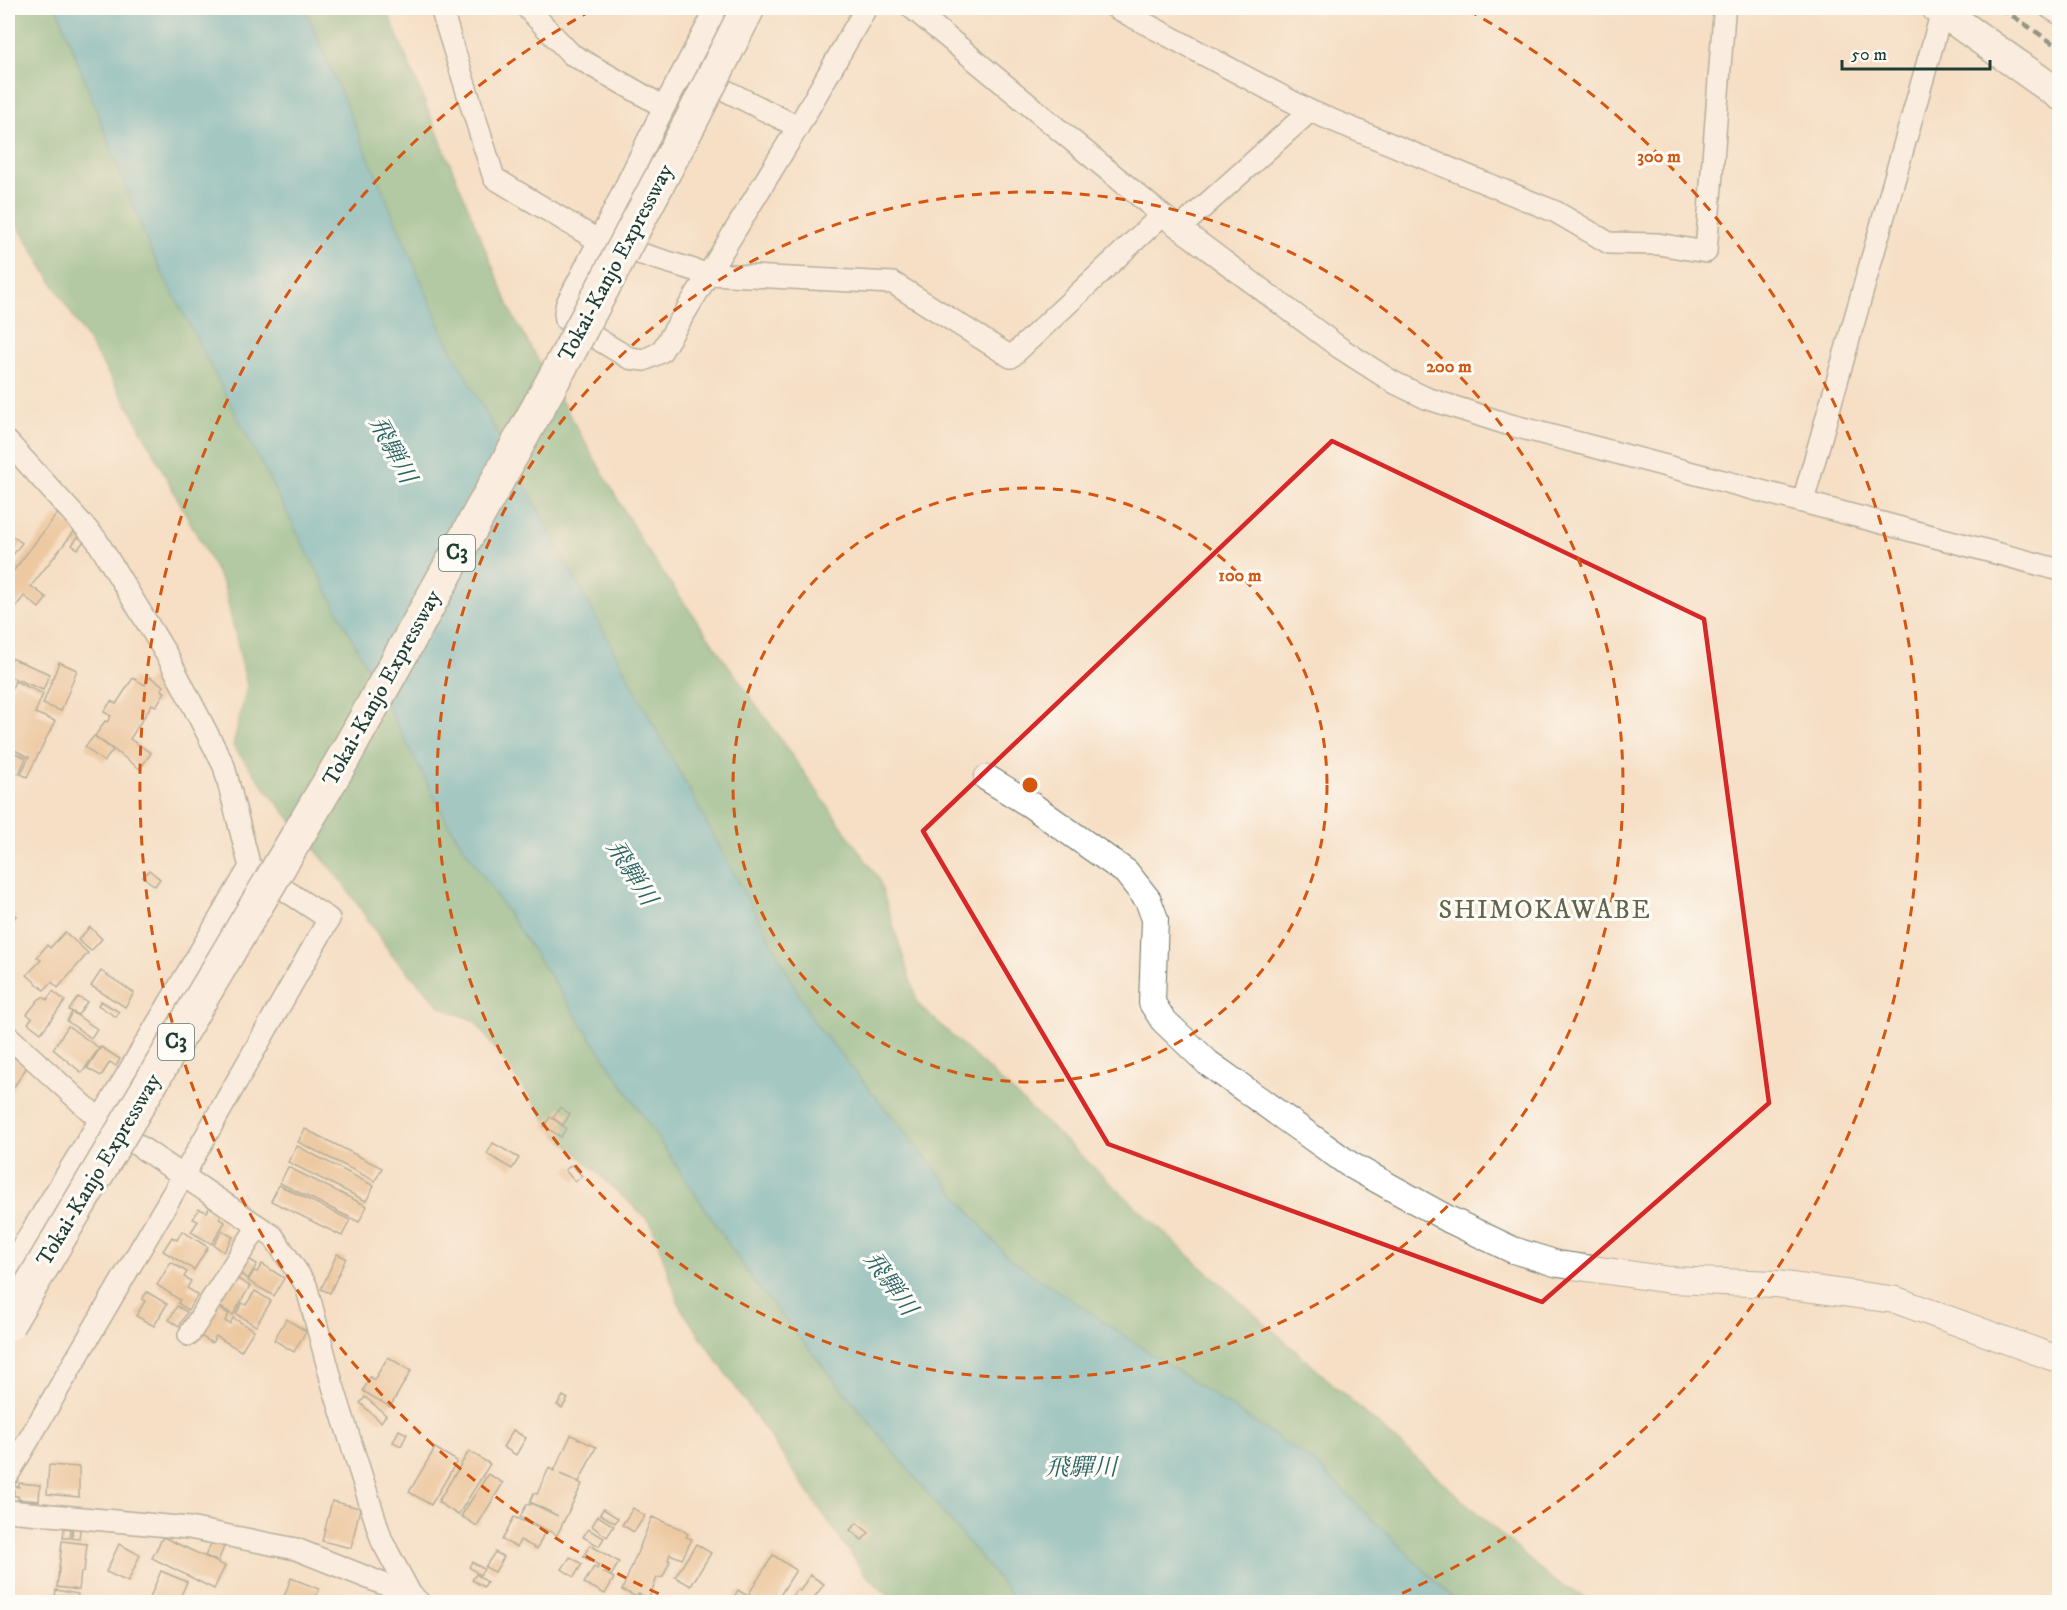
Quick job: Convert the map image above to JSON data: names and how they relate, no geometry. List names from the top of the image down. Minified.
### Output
{"streets":{"highway":["Tokai-Kanjo Expressway","C3"]},"districts":["SHIMOKAWABE"],"water":["飛騨川","飛驒川"],"scale_bar":"50 m","rings":["300 m","200 m","100 m"]}
